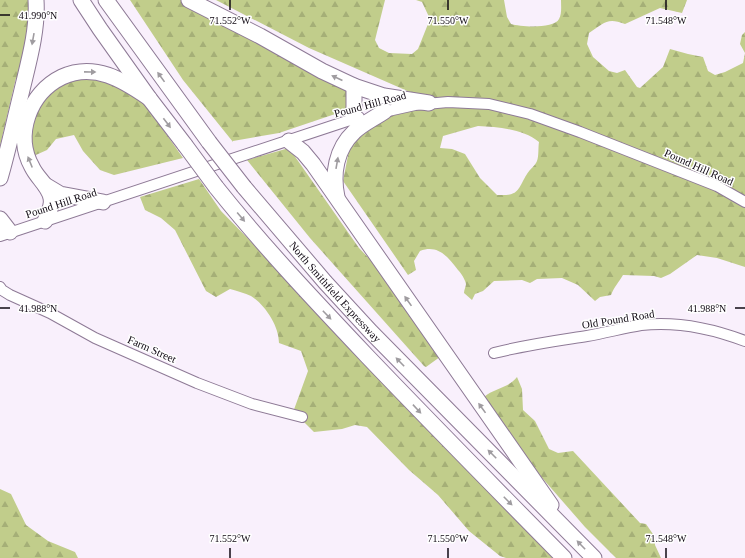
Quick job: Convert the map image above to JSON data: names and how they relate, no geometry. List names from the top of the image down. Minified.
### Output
{"streets":{"highway":["North Smithfield Expressway"],"street":["Pound Hill Road","Old Pound Road","Farm Street"]},"coordinates":["41.990°N","71.552°W","71.550°W","71.548°W","41.988°N"]}
